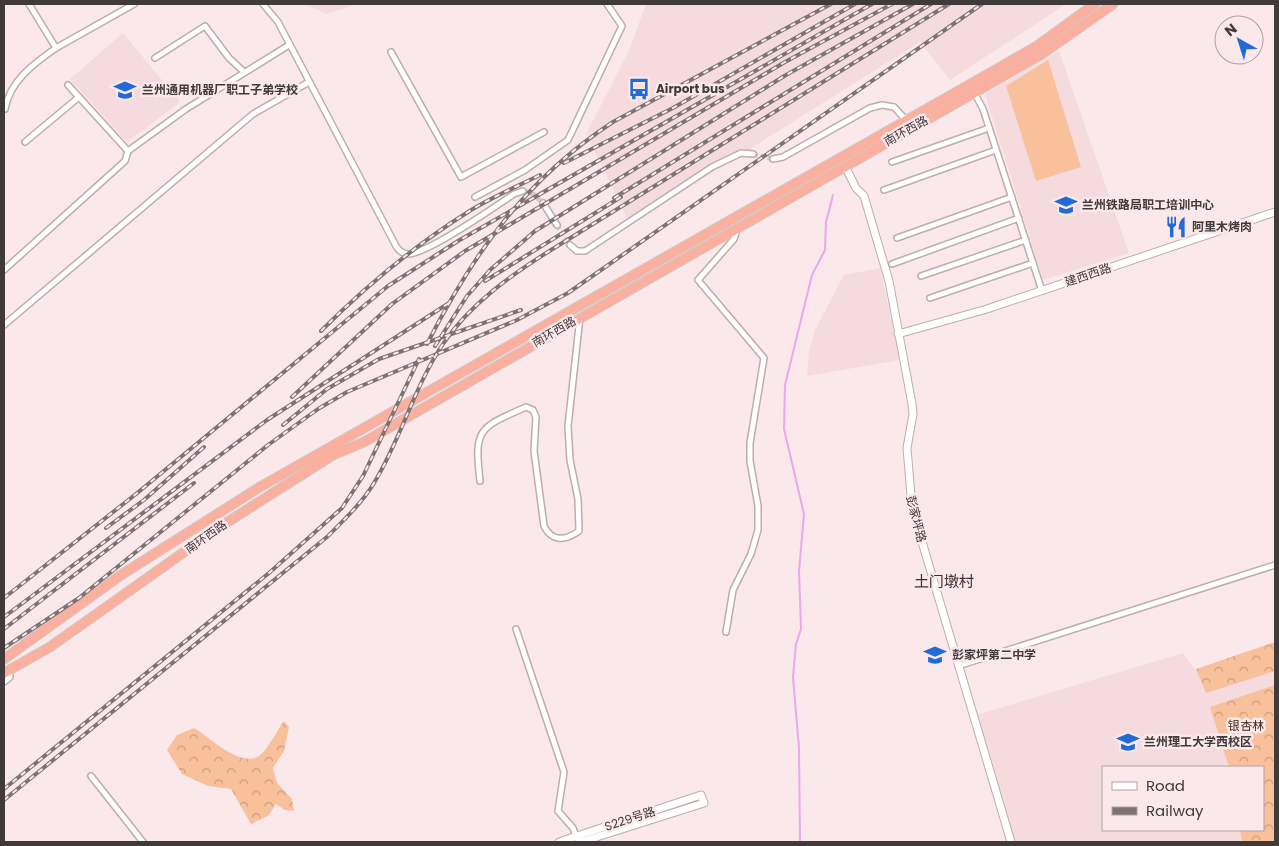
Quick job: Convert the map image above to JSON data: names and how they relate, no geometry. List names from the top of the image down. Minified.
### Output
{"streets":{"highway":["南环西路"],"street":["建西西路","彭家坪路","S229号路"]},"crossings":[["南环西路","彭家坪路"],["建西西路","彭家坪路"]],"districts":["土门墩村"],"parks":["银杏林"],"places":{"bus stop":["Airport bus"],"school or university":["兰州通用机器厂职工子弟学校","兰州铁路局职工培训中心","彭家坪第二中学","兰州理工大学西校区"],"restaurant":["阿里木烤肉"]},"legend":["Road","Railway"],"north":"top left"}
